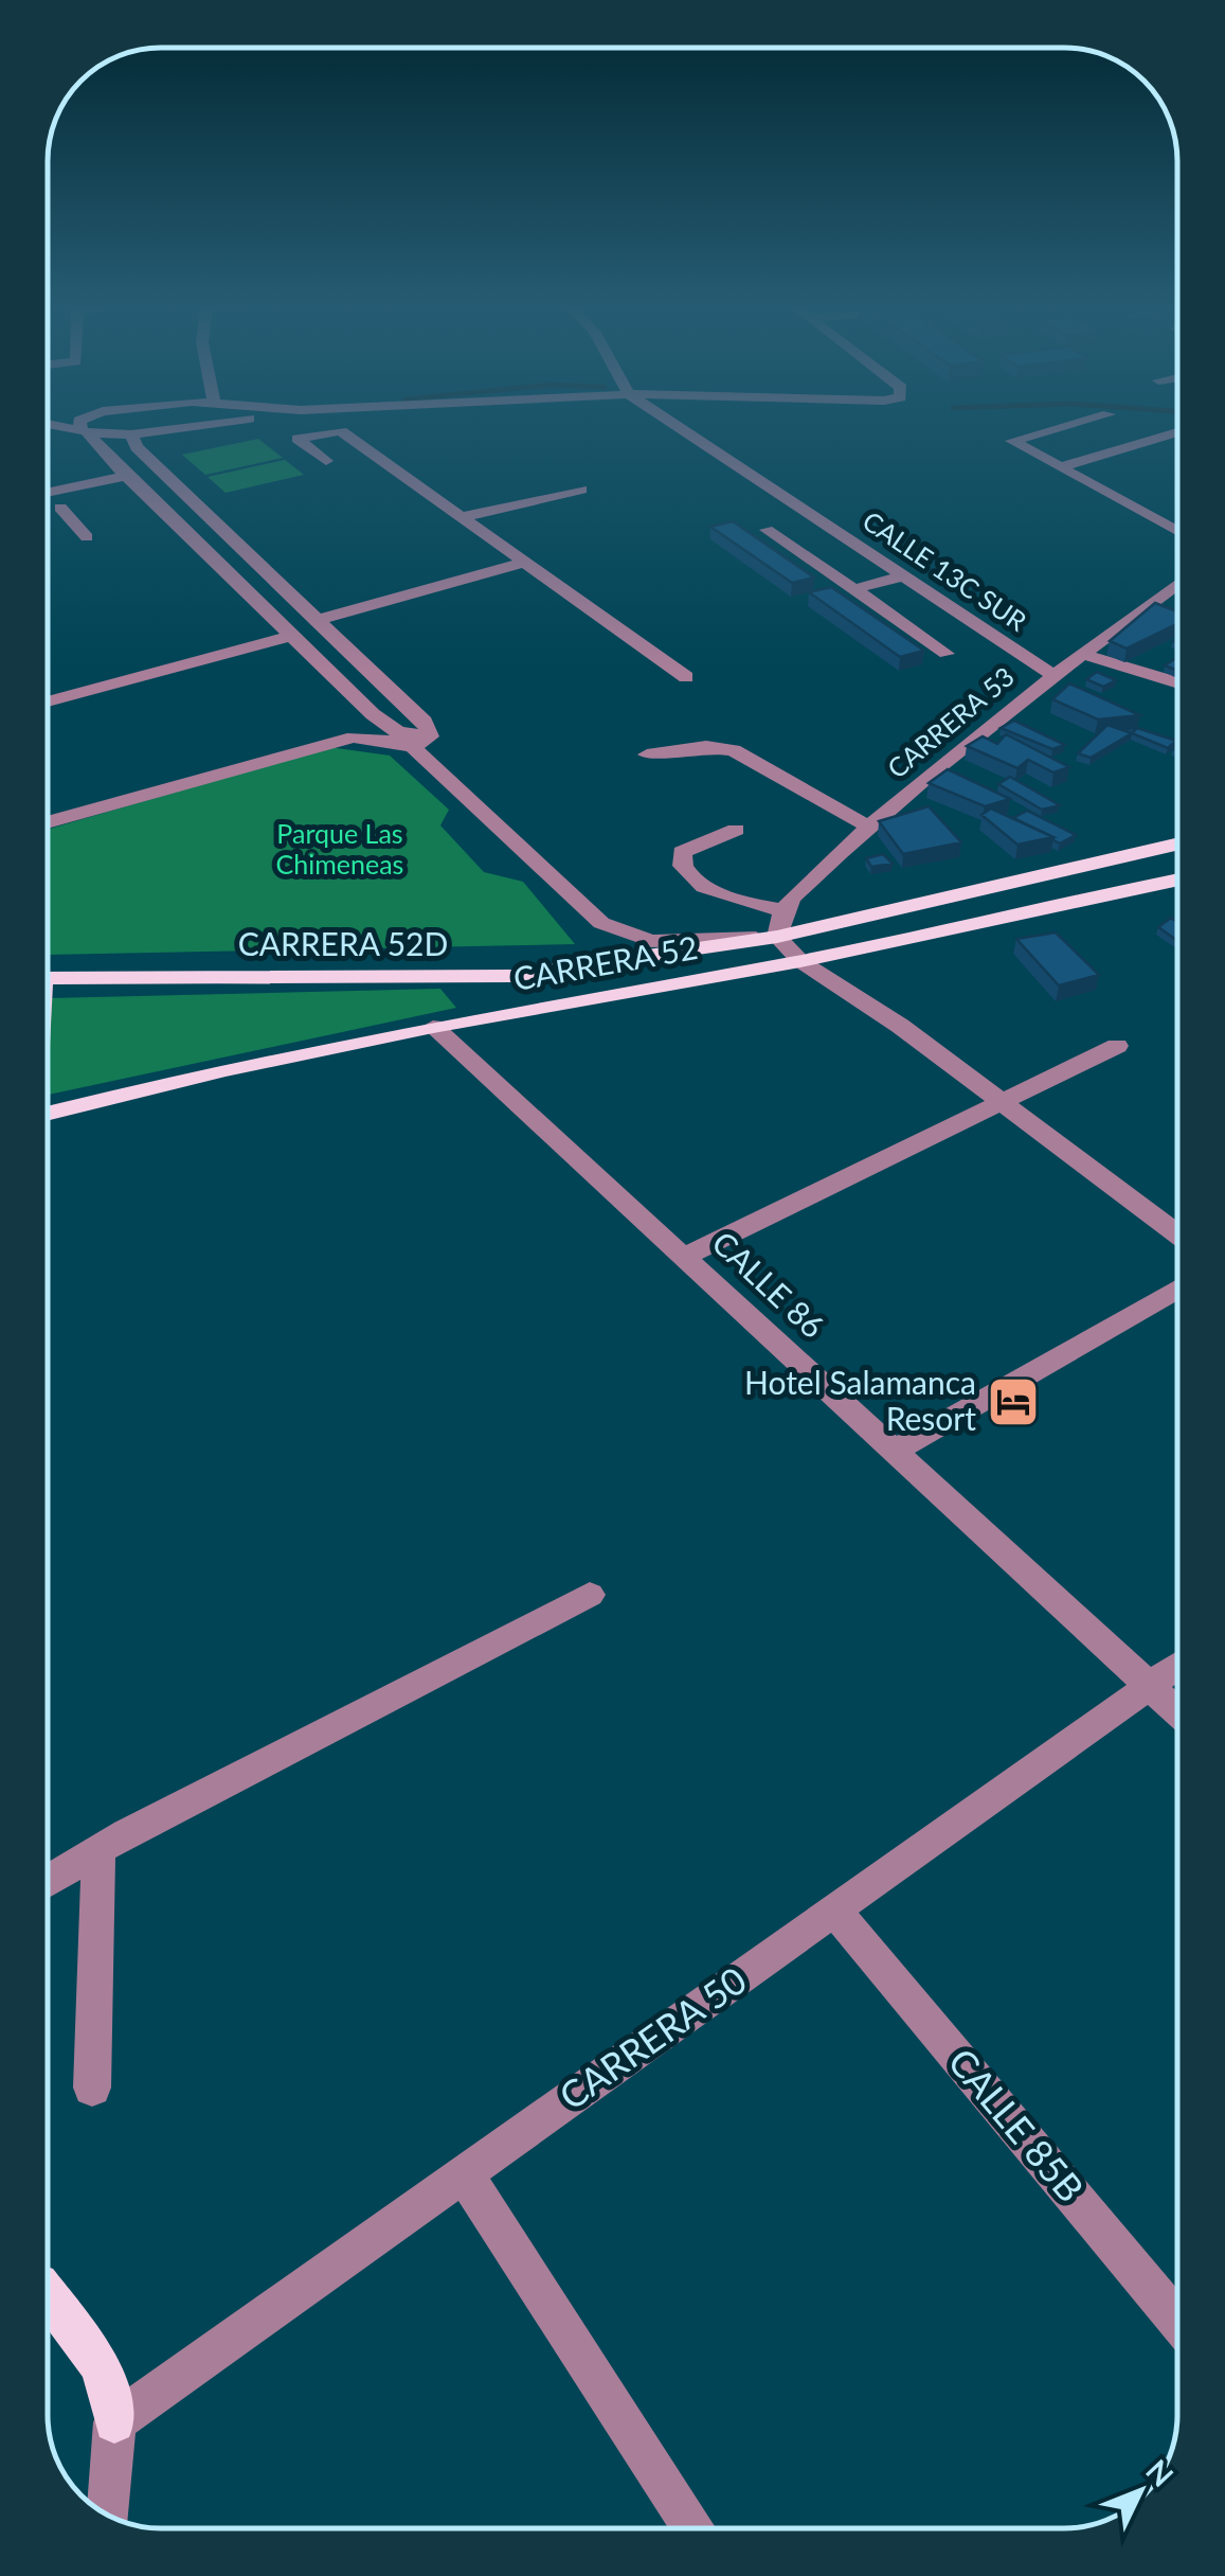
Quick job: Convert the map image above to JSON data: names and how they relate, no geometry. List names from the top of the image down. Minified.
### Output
{"streets":{"main road":["CARRERA 52D","CARRERA 52"],"street":["CALLE 13C SUR","CARRERA 53","CALLE 86","CARRERA 50","CALLE 85B"]},"crossings":[["CALLE 13C SUR","CARRERA 53"],["CARRERA 53","CARRERA 52D"],["CARRERA 52","CALLE 86"],["CALLE 86","CARRERA 50"],["CARRERA 50","CALLE 85B"]],"parks":["Parque Las Chimeneas"],"places":{"hotel":["Hotel Salamanca Resort"]},"north":"top right"}
